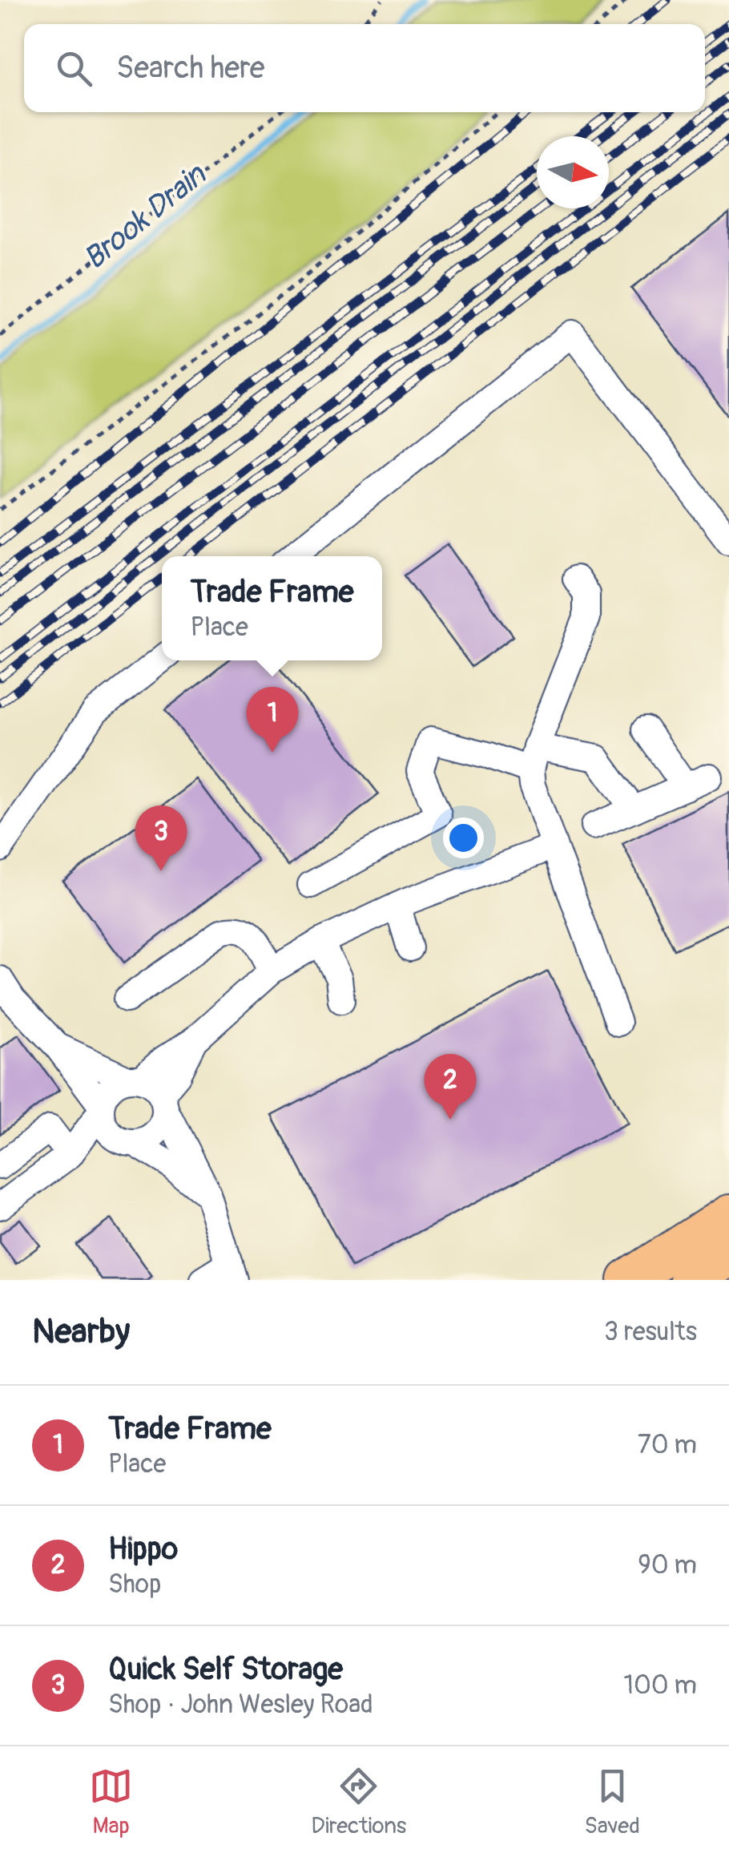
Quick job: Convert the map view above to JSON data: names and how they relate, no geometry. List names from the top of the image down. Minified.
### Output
{"water":["Brook Drain"],"north":"right","page":{"search":"Search here","popup":["Trade Frame","Place"],"pins":["1","3","2"],"heading":["Nearby","3 results"],"list":[{"mark":"1","name":"Trade Frame","note":"Place","value":"70 m"},{"mark":"2","name":"Hippo","note":"Shop","value":"90 m"},{"mark":"3","name":"Quick Self Storage","note":"Shop · John Wesley Road","value":"100 m"}],"nav":["Map","Directions","Saved"]}}
